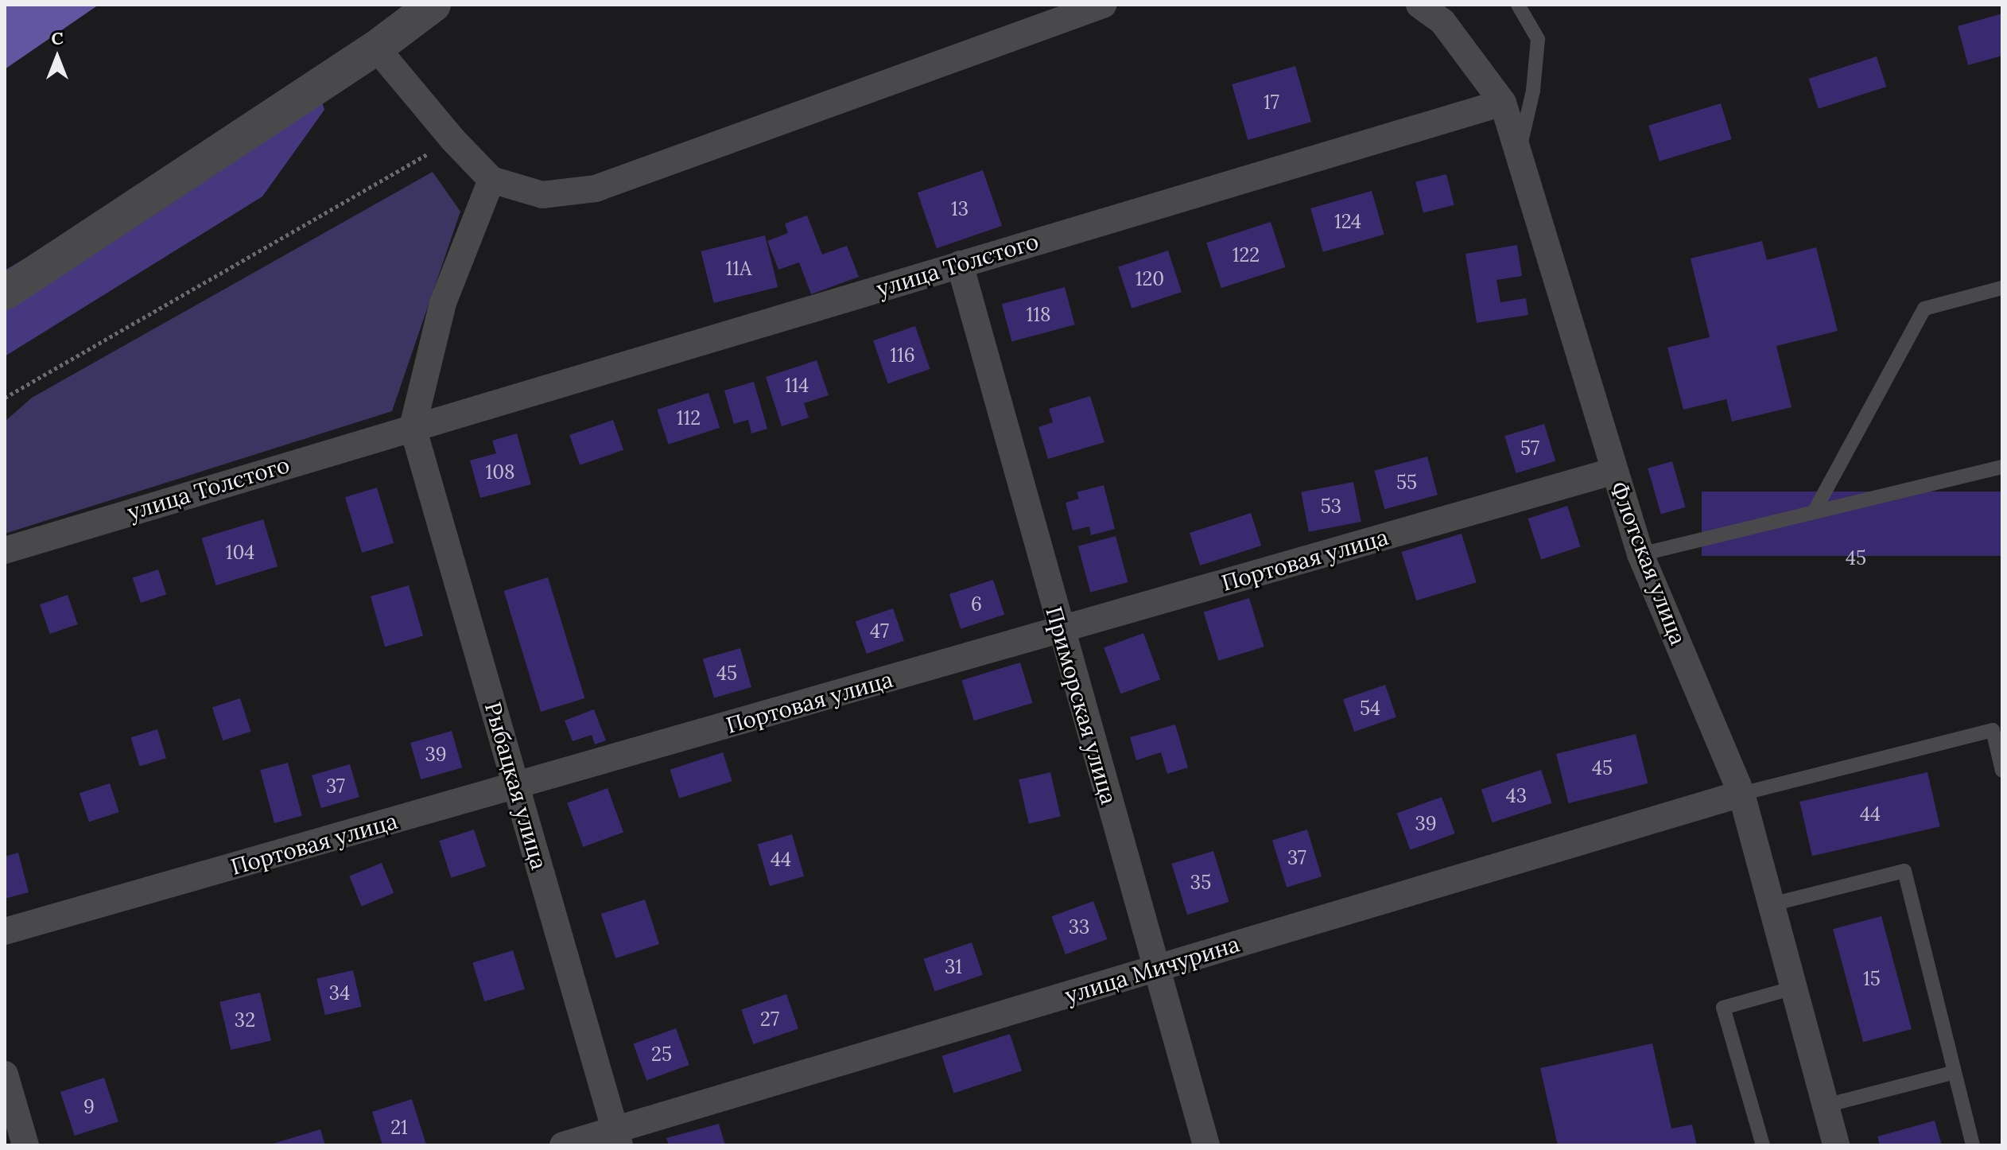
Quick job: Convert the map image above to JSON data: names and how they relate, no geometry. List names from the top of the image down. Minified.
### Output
{"streets":{"street":["улица Толстого","Портовая улица","Флотская улица","Приморская улица","Рыбацкая улица","улица Мичурина"]},"crossings":[["улица Толстого","Флотская улица"],["улица Толстого","Приморская улица"],["улица Толстого","Рыбацкая улица"],["Портовая улица","Флотская улица"],["Портовая улица","Приморская улица"],["Портовая улица","Рыбацкая улица"],["Флотская улица","улица Мичурина"],["Приморская улица","улица Мичурина"],["Рыбацкая улица","улица Мичурина"]],"house_numbers":["17","13","124","122","11А","120","118","116","114","112","57","108","55","53","104","45","6","47","45","54","39","45","37","43","44","39","37","44","35","33","31","15","34","27","32","25","9","21"],"north":"top"}
